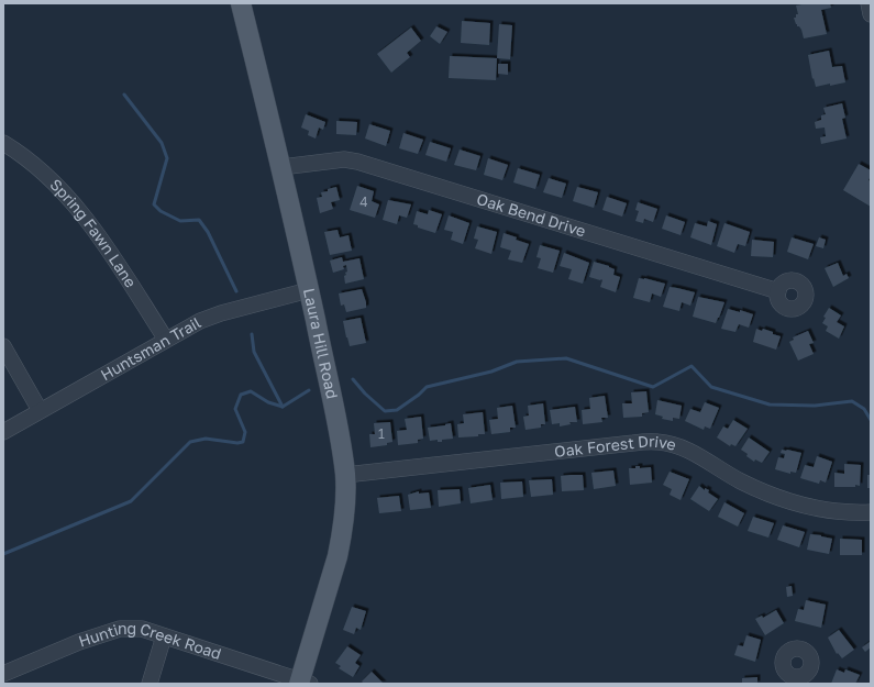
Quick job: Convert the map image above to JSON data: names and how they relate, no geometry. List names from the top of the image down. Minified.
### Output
{"streets":{"main road":["Laura Hill Road"],"street":["Oak Bend Drive","Spring Fawn Lane","Huntsman Trail","Oak Forest Drive","Hunting Creek Road"]},"crossings":[["Oak Bend Drive","Laura Hill Road"],["Spring Fawn Lane","Huntsman Trail"],["Laura Hill Road","Huntsman Trail"],["Laura Hill Road","Oak Forest Drive"],["Laura Hill Road","Hunting Creek Road"]],"house_numbers":["4","1"]}
